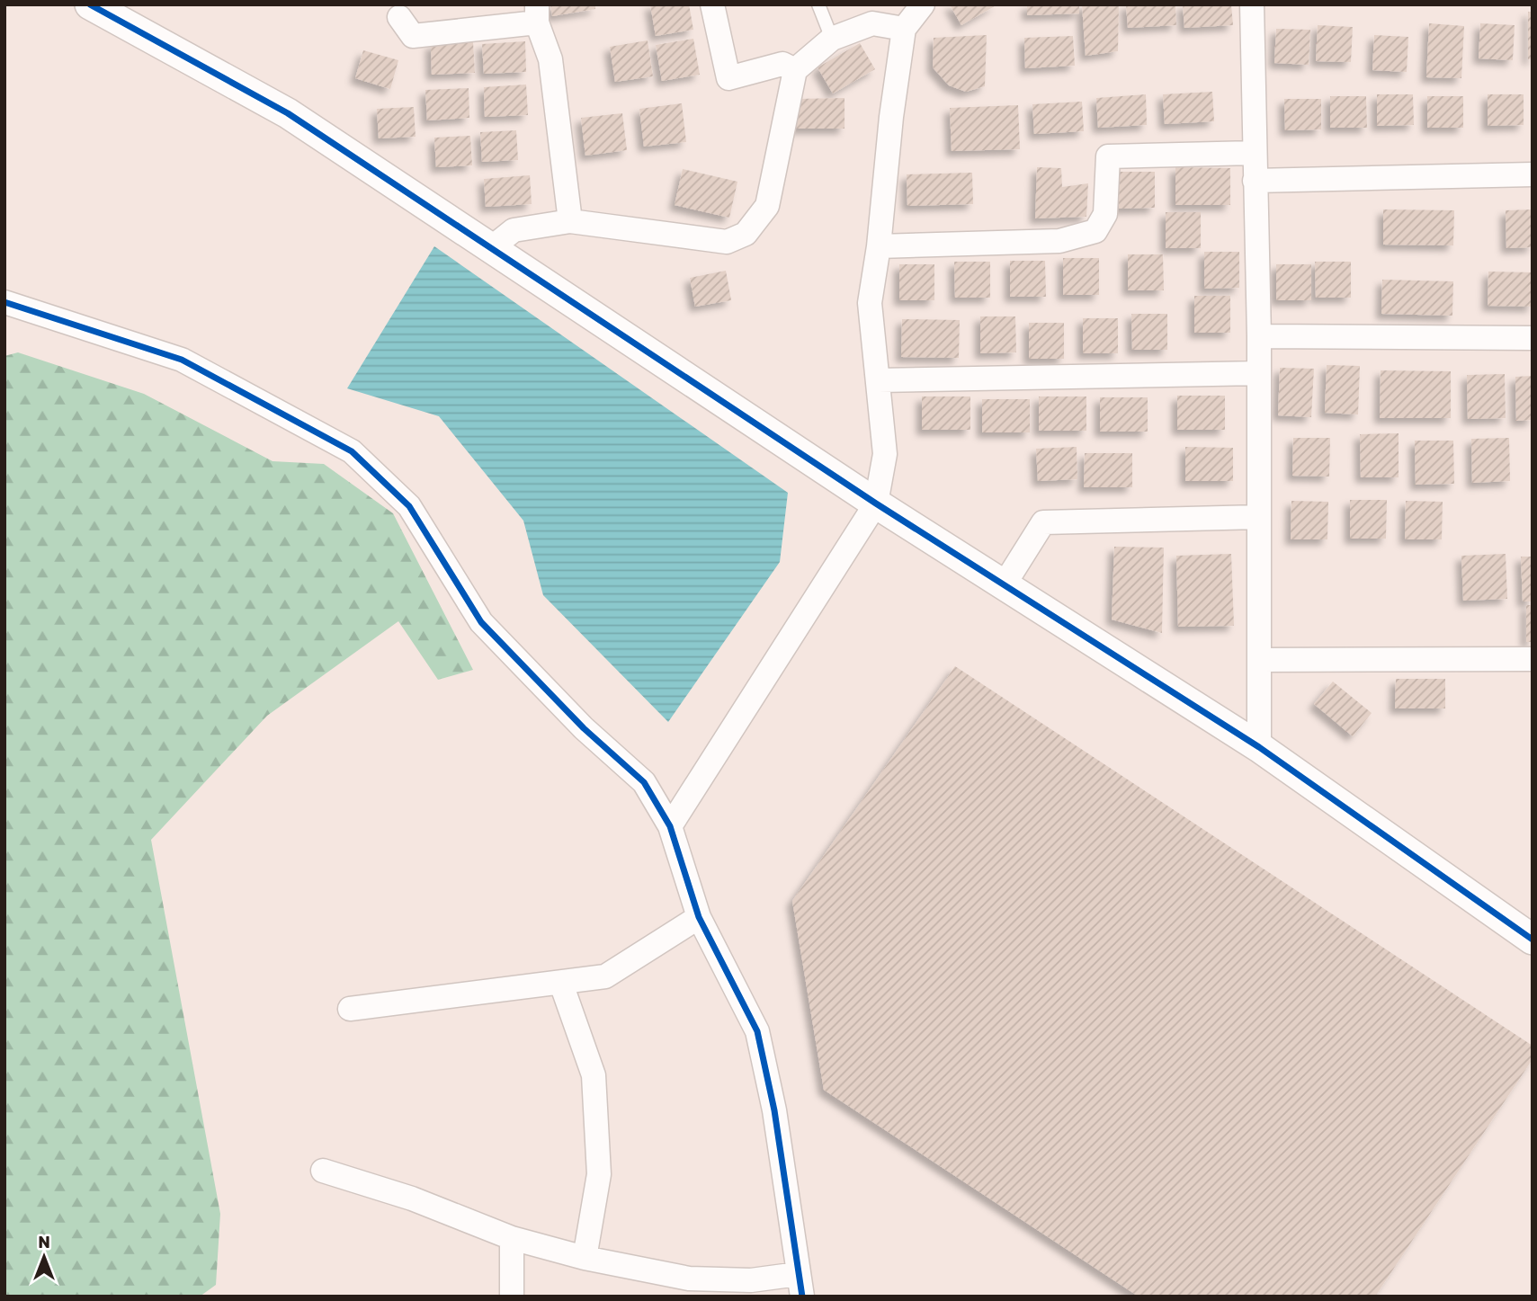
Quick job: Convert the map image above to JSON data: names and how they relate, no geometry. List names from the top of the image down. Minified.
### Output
{"north":"top"}
